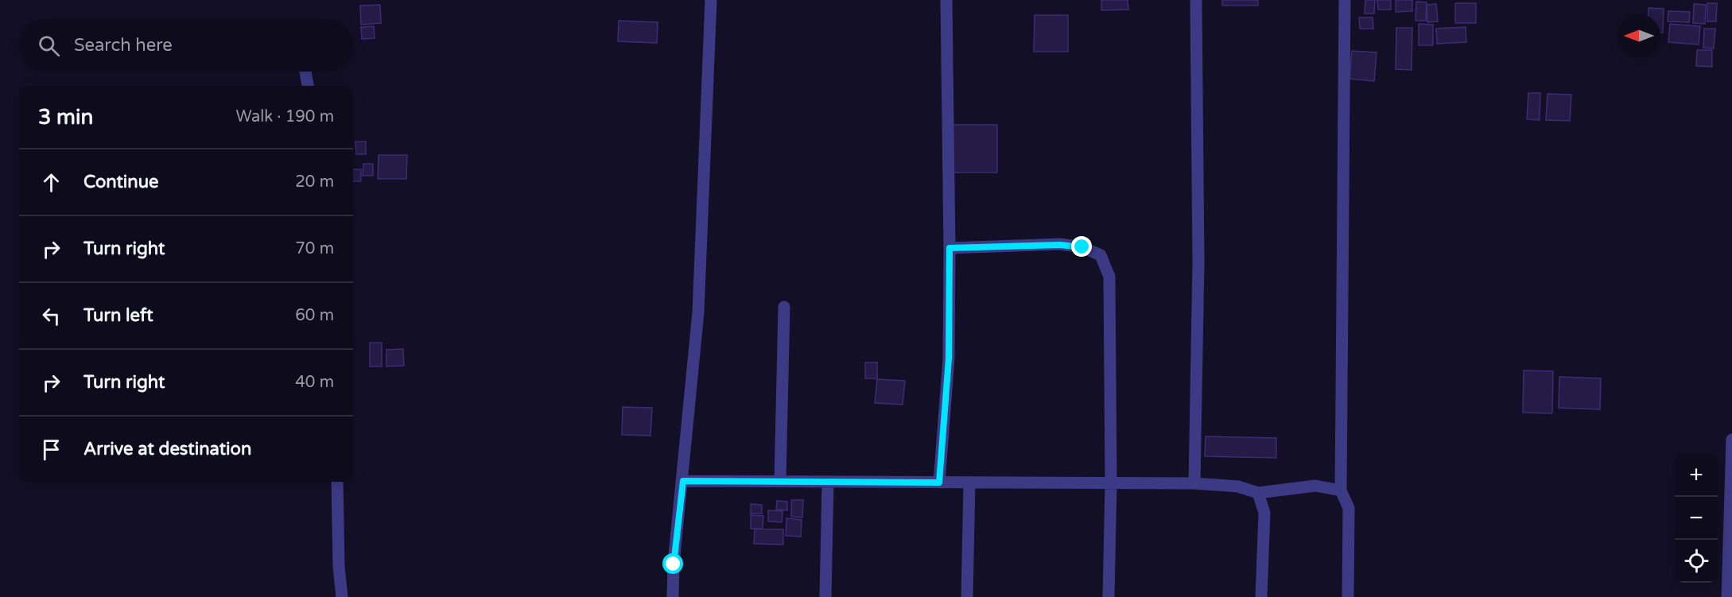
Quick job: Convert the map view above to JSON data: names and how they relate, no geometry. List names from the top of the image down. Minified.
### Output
{"north":"left","page":{"search":"Search here","heading":["3 min","Walk · 190 m"],"list":[["Continue","20 m"],["Turn right","70 m"],["Turn left","60 m"],["Turn right","40 m"],"Arrive at destination"],"map_buttons":["+","−"]}}
